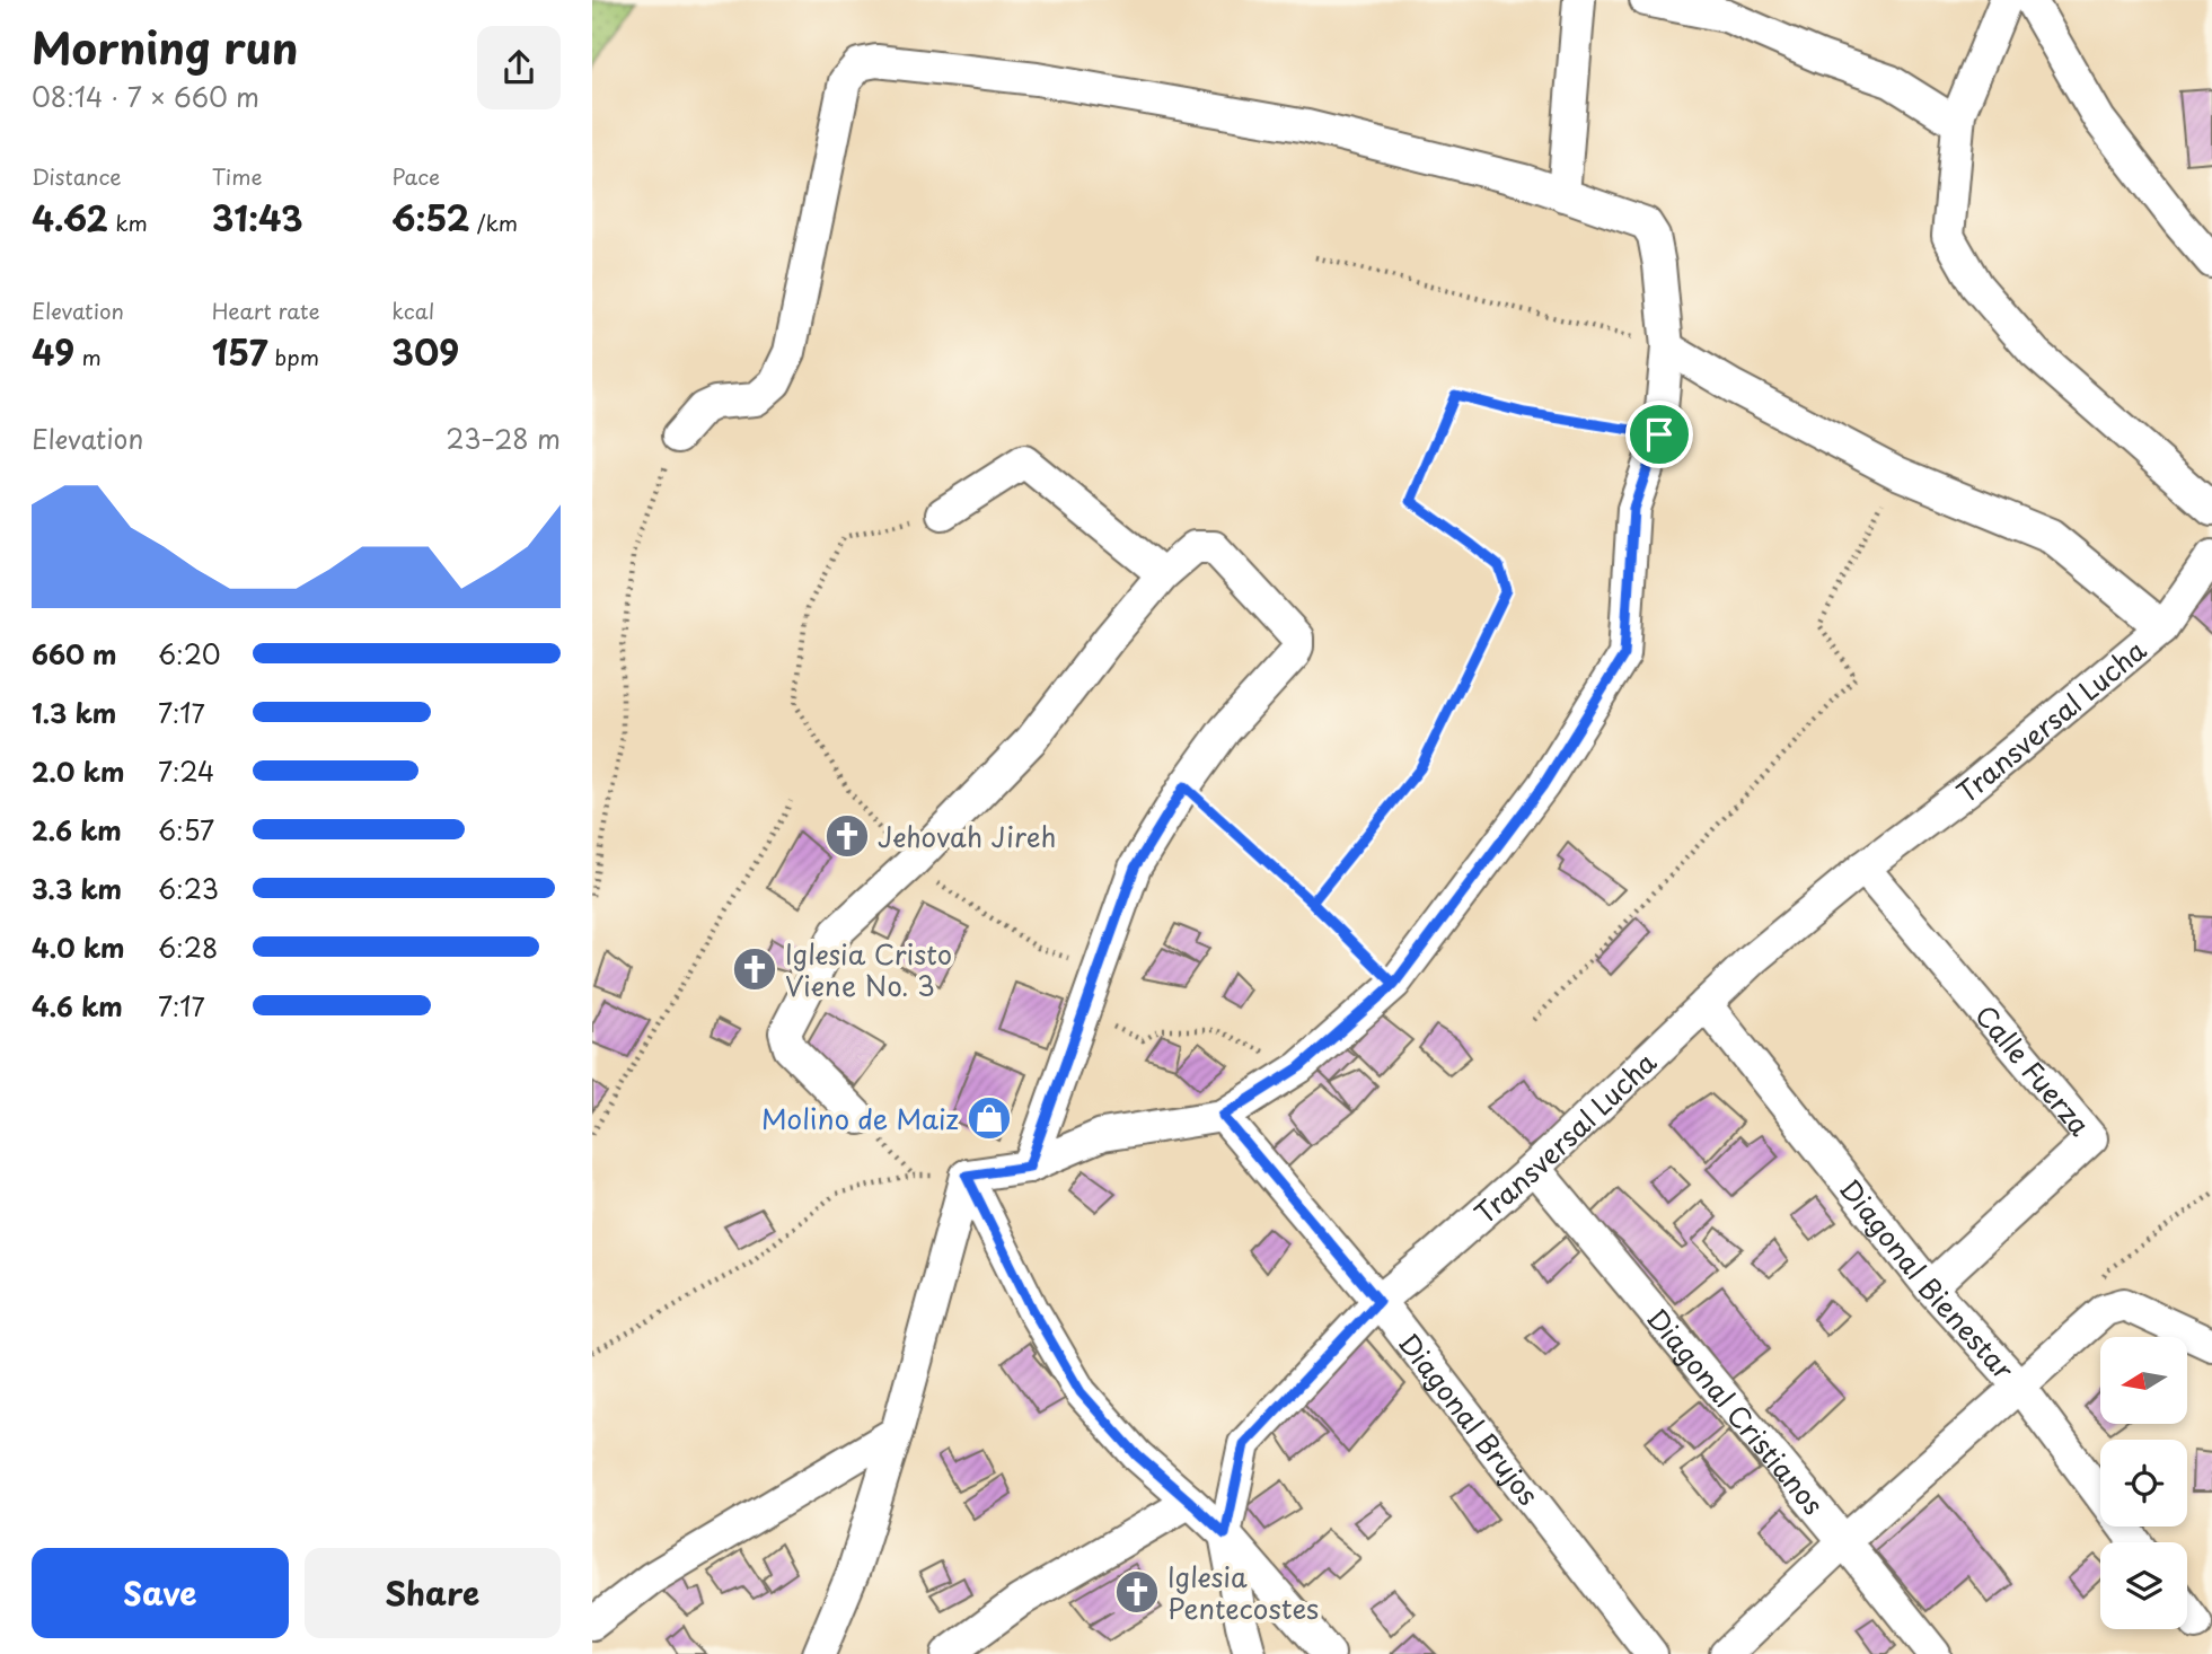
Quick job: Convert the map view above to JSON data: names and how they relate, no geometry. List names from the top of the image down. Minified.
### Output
{"streets":{"street":["Transversal Lucha","Calle Fuerza","Diagonal Bienestar","Diagonal Cristianos","Diagonal Brujos"]},"crossings":[["Transversal Lucha","Calle Fuerza"],["Transversal Lucha","Diagonal Bienestar"],["Transversal Lucha","Diagonal Cristianos"],["Transversal Lucha","Diagonal Brujos"],["Calle Fuerza","Diagonal Bienestar"]],"places":{"church":["Jehovah Jireh","Iglesia Cristo Viene No. 3","Iglesia Pentecostes"],"shop":["Molino de Maiz"]},"north":"left","page":{"heading":["Morning run","08:14 · 7 × 660 m"],"stats":[["Distance","4.62 km"],["Time","31:43"],["Pace","6:52 /km"],["Elevation","49 m"],["Heart rate","157 bpm"],["kcal","309"]],"chart":["Elevation","23–28 m"],"list":[{"name":"660 m","note":"6:20"},{"name":"1.3 km","note":"7:17"},{"name":"2.0 km","note":"7:24"},{"name":"2.6 km","note":"6:57"},{"name":"3.3 km","note":"6:23"},{"name":"4.0 km","note":"6:28"},{"name":"4.6 km","note":"7:17"}],"buttons":["Save","Share"]}}
